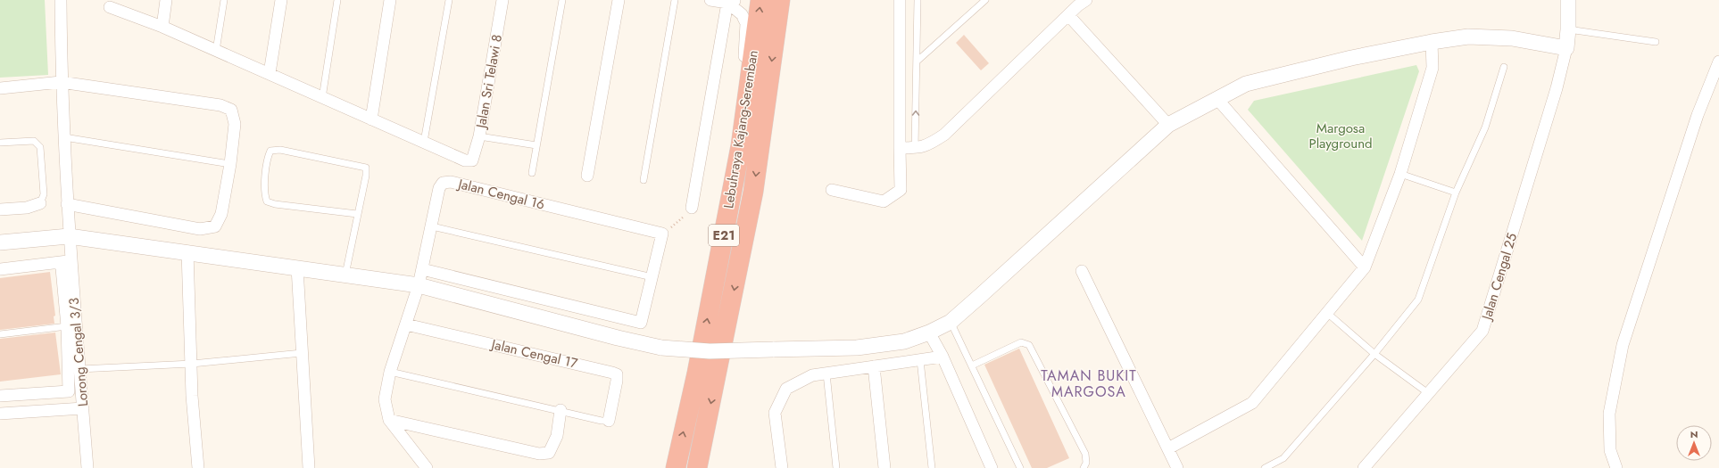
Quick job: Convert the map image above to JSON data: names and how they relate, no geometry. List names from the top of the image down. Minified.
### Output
{"streets":{"highway":["Lebuhraya Kajang-Seremban","E21"],"street":["Jalan Sri Telawi 8","Jalan Cengal 16","Jalan Cengal 25","Lorong Cengal 3/3","Jalan Cengal 17"]},"crossings":[["Jalan Cengal 16","Jalan Cengal 17"]],"districts":["TAMAN BUKIT MARGOSA"],"parks":["Margosa Playground"],"north":"top"}
